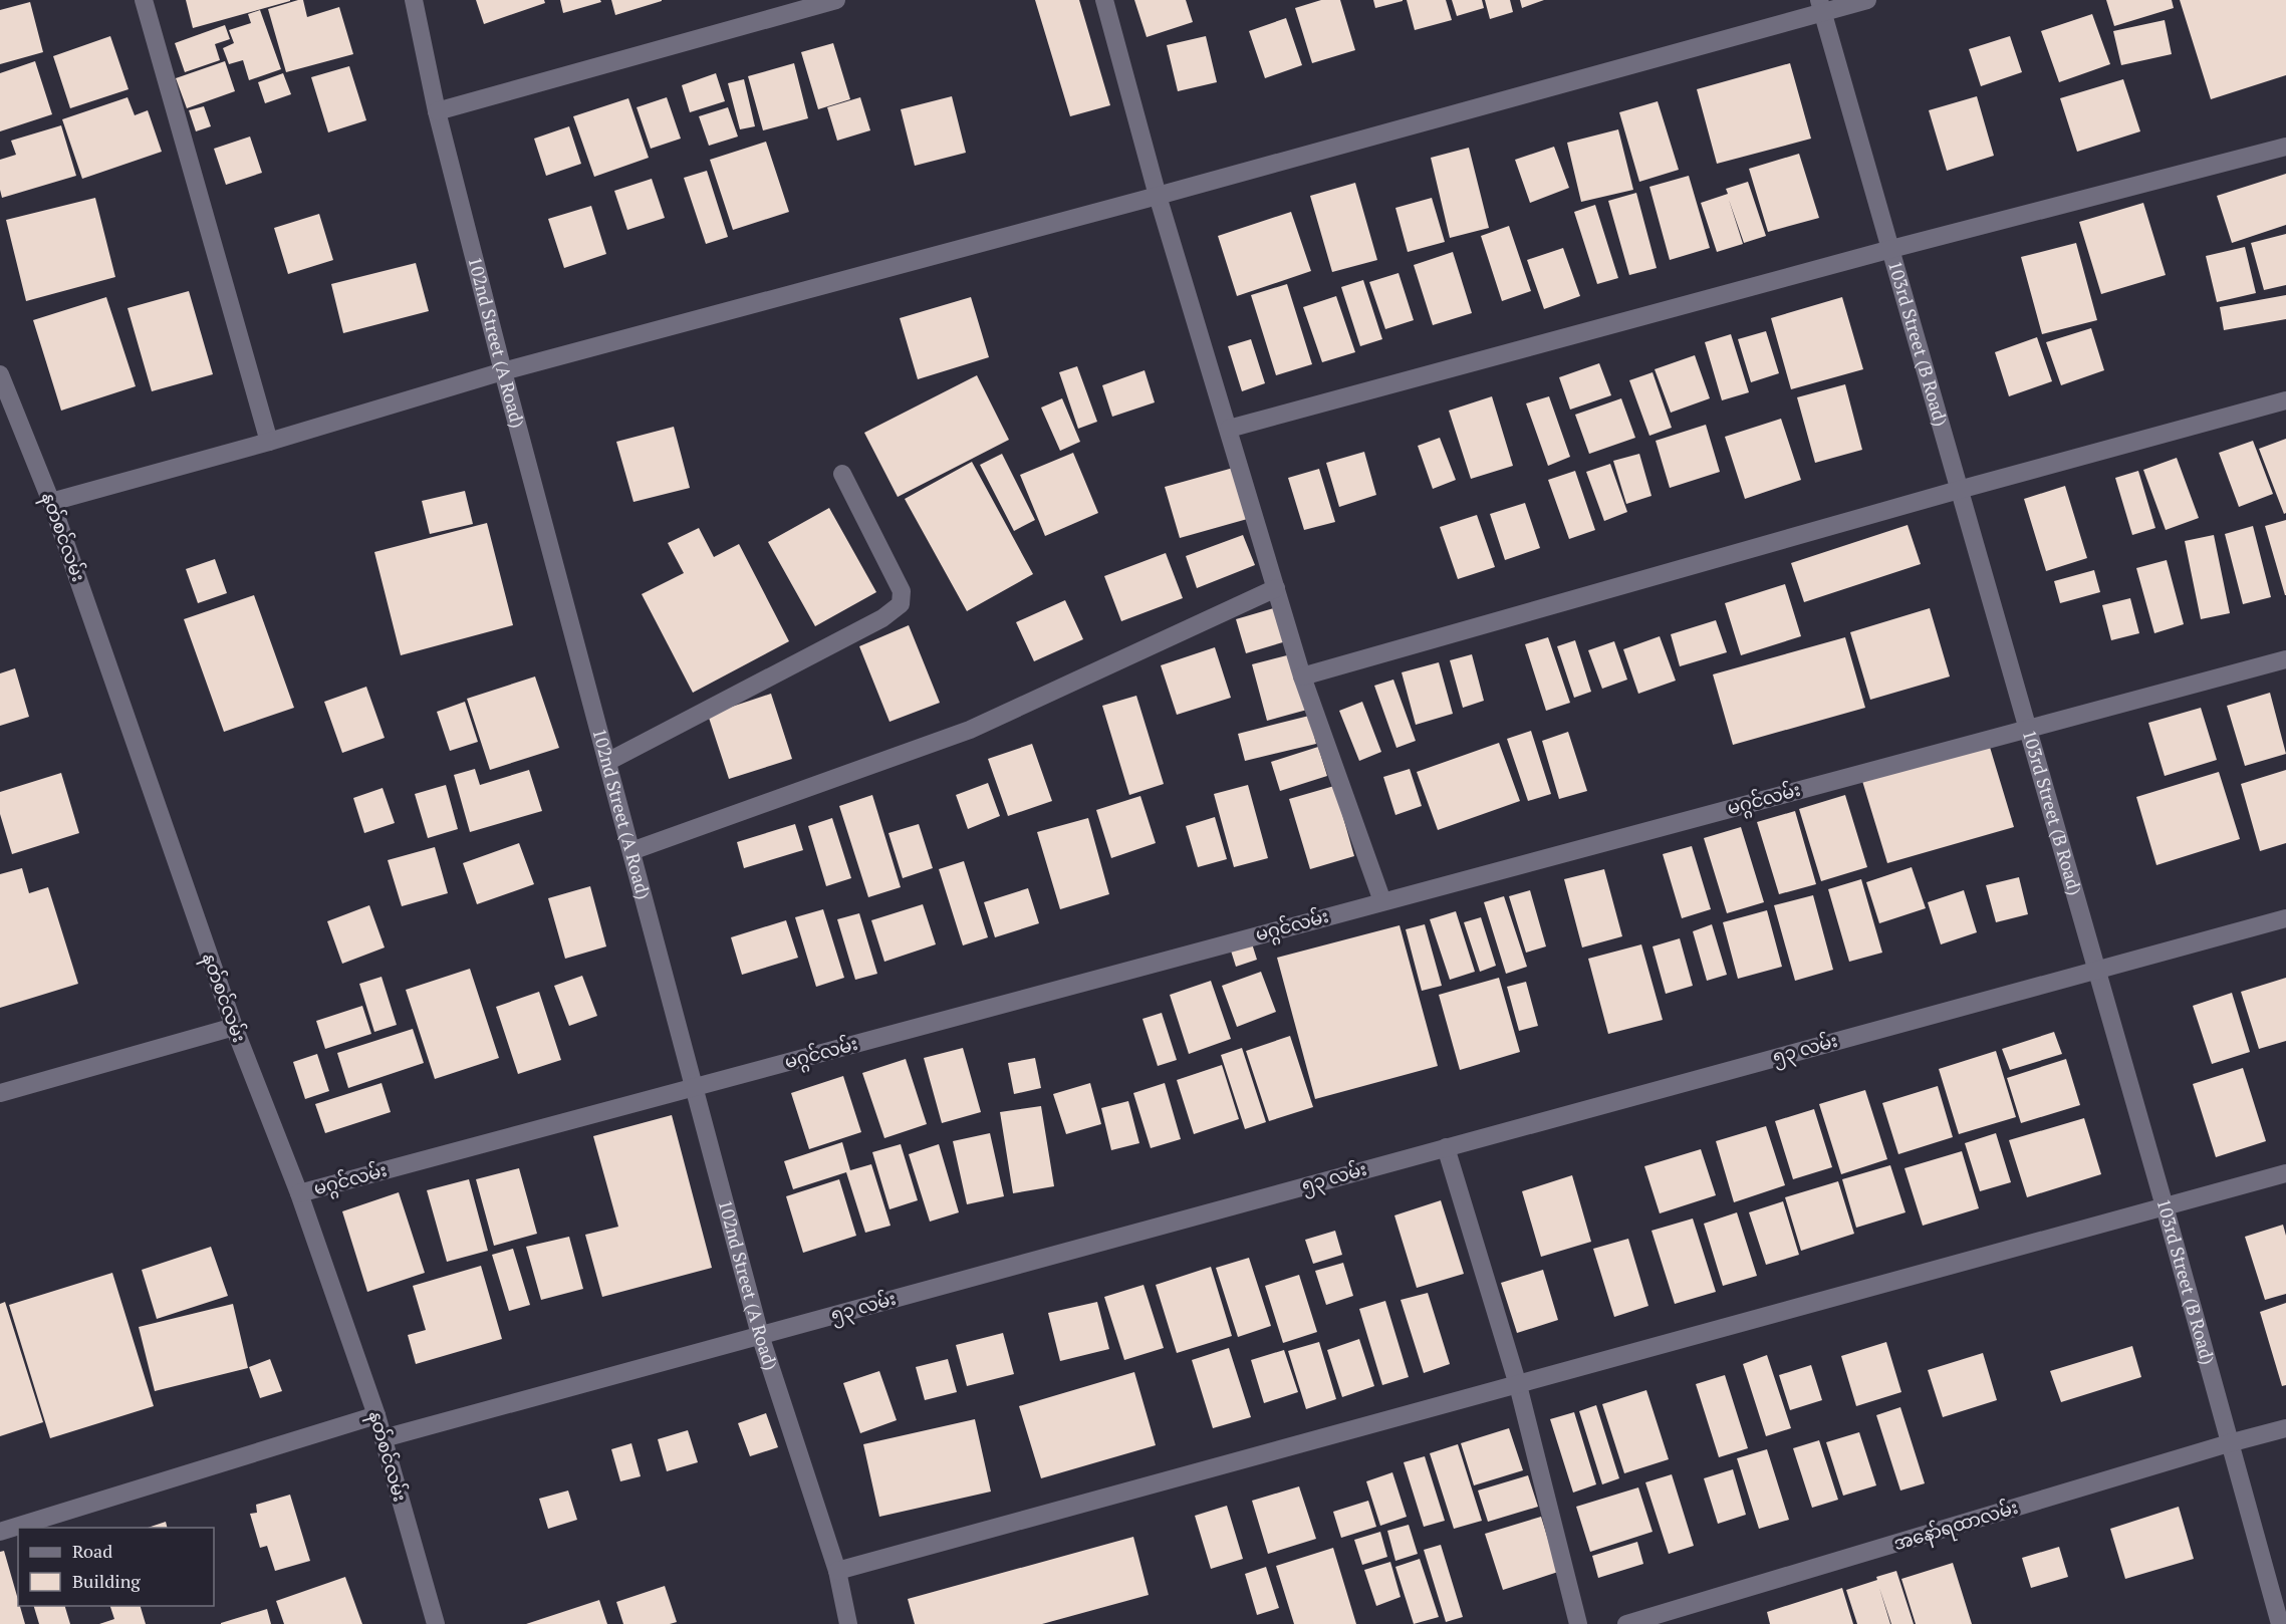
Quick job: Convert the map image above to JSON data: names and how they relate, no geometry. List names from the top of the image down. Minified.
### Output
{"streets":{"street":["103rd Street (B Road)","102nd Street (A Road)","နတ်စင်လမ်း","မဂ္ဂင်လမ်း","၅၃ လမ်း","အနော်ရထာလမ်း"]},"crossings":[["103rd Street (B Road)","မဂ္ဂင်လမ်း"],["103rd Street (B Road)","၅၃ လမ်း"],["103rd Street (B Road)","အနော်ရထာလမ်း"],["102nd Street (A Road)","မဂ္ဂင်လမ်း"],["102nd Street (A Road)","၅၃ လမ်း"],["နတ်စင်လမ်း","မဂ္ဂင်လမ်း"],["နတ်စင်လမ်း","၅၃ လမ်း"]],"legend":["Road","Building"]}
